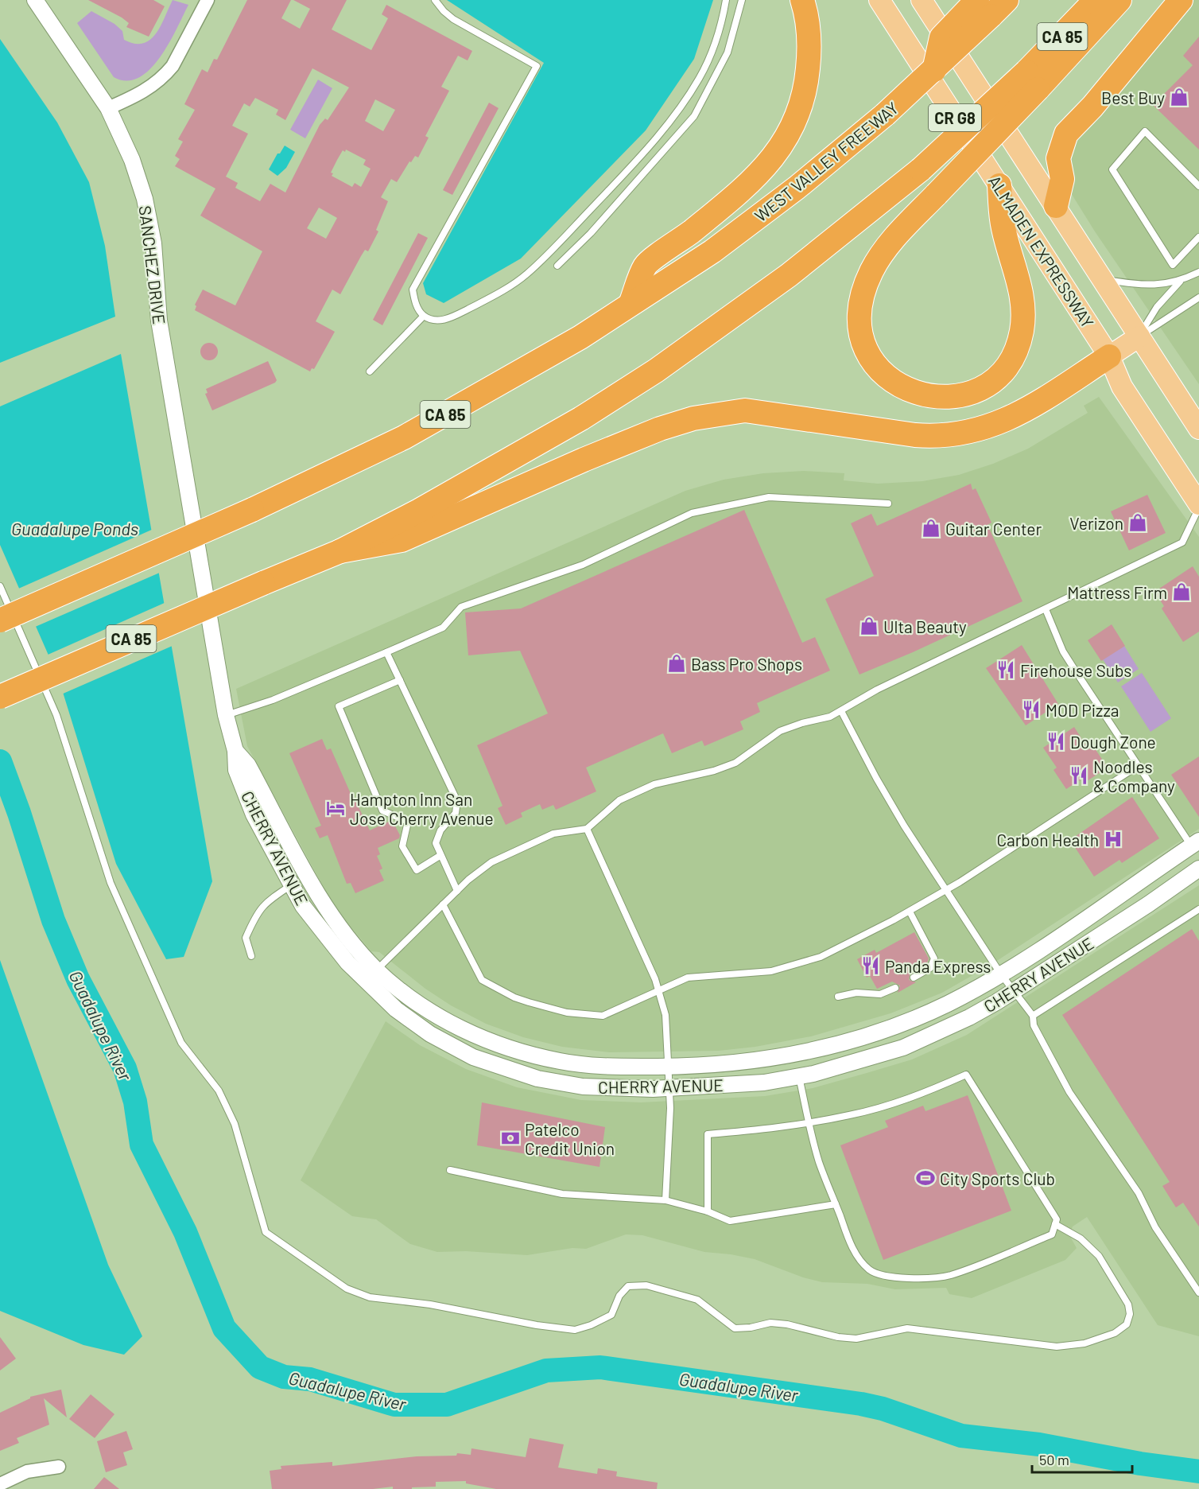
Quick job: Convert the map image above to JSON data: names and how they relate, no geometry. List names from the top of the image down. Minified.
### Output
{"streets":{"highway":["CA 85","WEST VALLEY FREEWAY"],"main road":["CR G8","ALMADEN EXPRESSWAY"],"street":["SANCHEZ DRIVE","CHERRY AVENUE"]},"crossings":[["CA 85","WEST VALLEY FREEWAY"],["SANCHEZ DRIVE","CHERRY AVENUE"]],"water":["Guadalupe Ponds","Guadalupe River"],"places":{"shop":["Best Buy","Verizon","Guitar Center","Mattress Firm","Ulta Beauty","Bass Pro Shops"],"restaurant":["Firehouse Subs","MOD Pizza","Dough Zone","Noodles & Company","Panda Express"],"hotel":["Hampton Inn San Jose Cherry Avenue"],"hospital":["Carbon Health"],"bank":["Patelco Credit Union"],"sports":["City Sports Club"]},"scale_bar":"50 m"}
